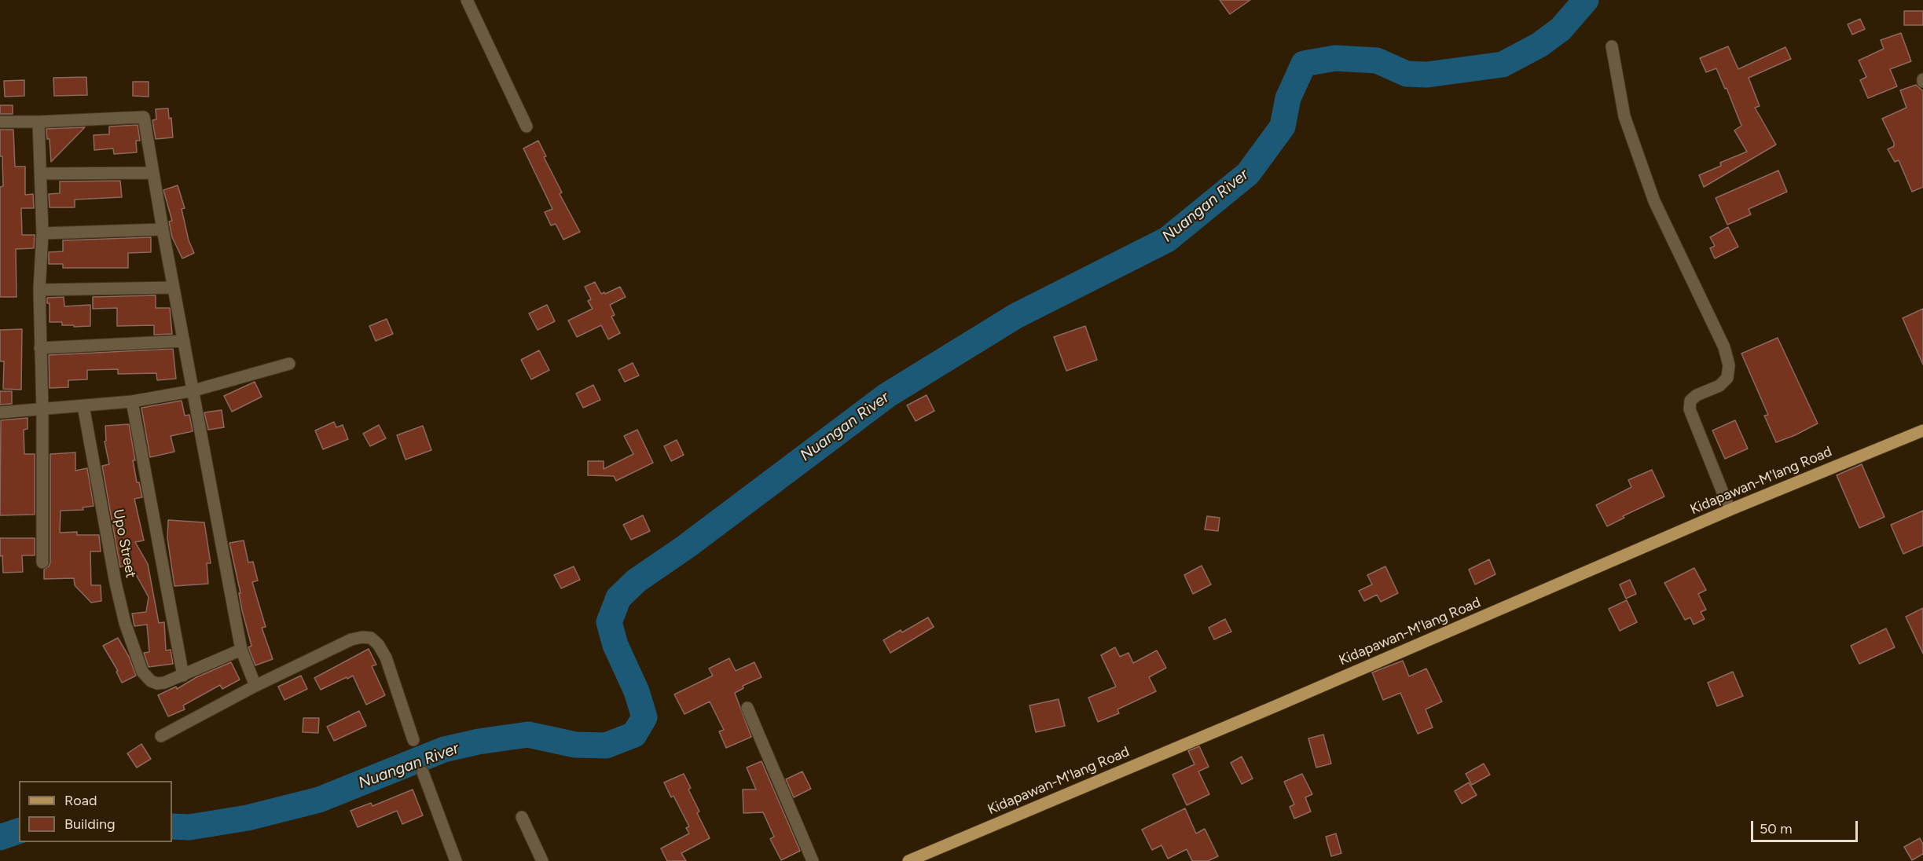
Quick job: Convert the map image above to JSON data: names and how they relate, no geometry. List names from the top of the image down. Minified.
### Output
{"streets":{"main road":["Kidapawan-M'lang Road"],"street":["Upo Street"]},"water":["Nuangan River"],"legend":["Road","Building"],"scale_bar":"50 m"}
